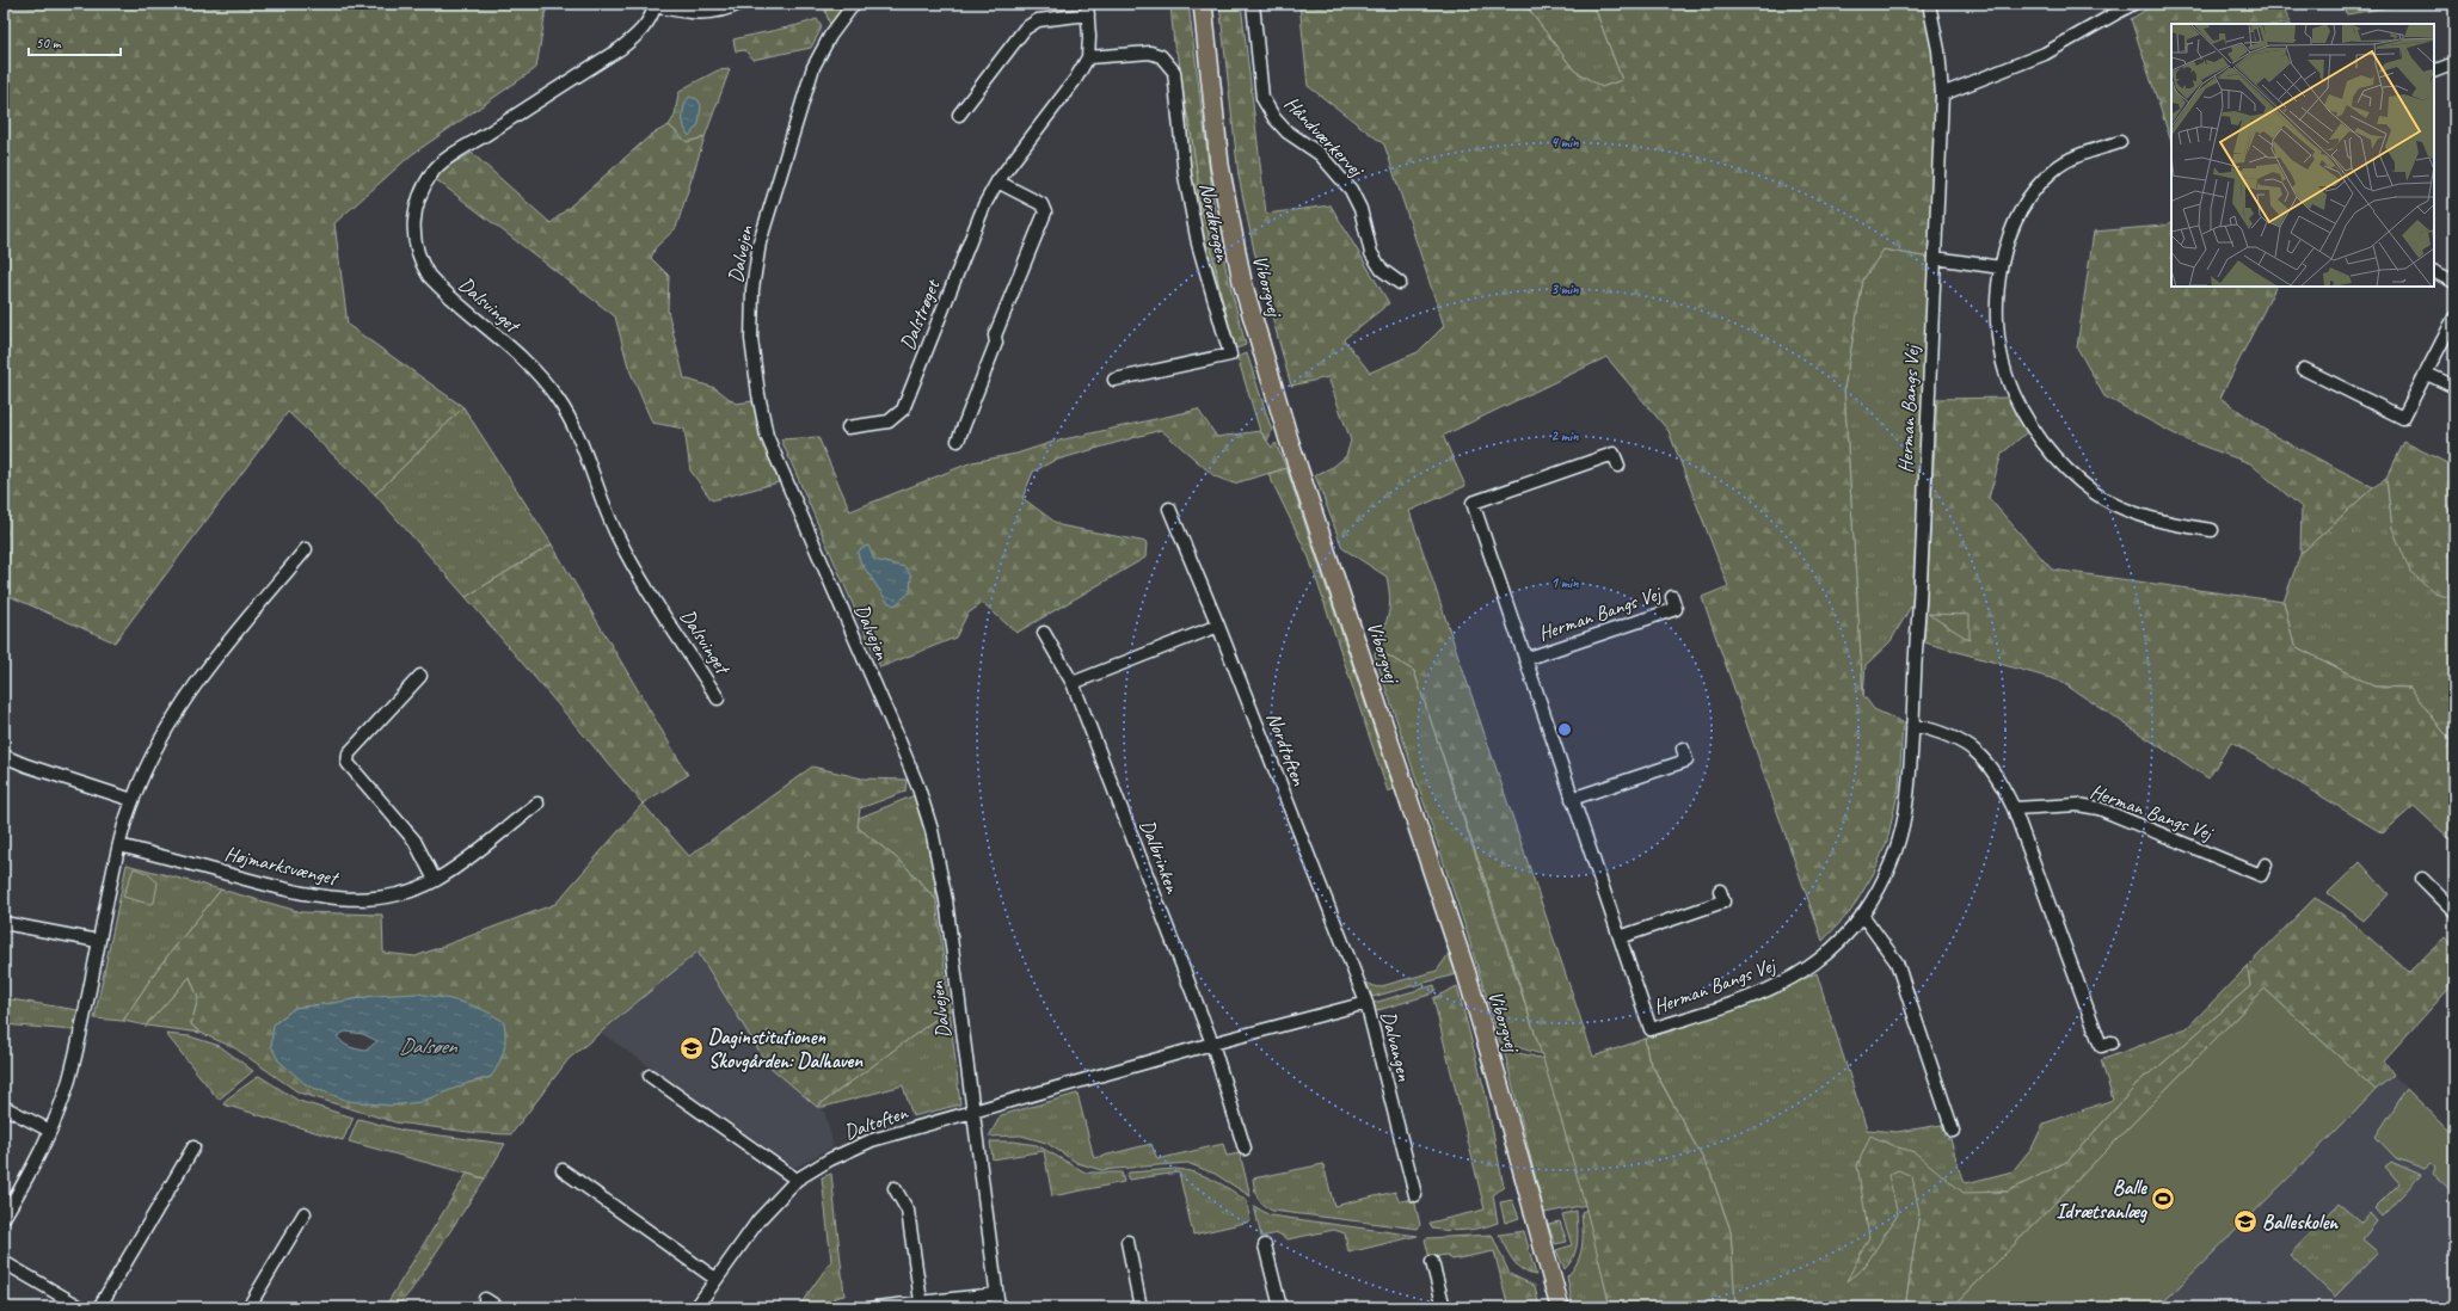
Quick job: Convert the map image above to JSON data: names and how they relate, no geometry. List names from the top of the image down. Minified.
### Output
{"streets":{"main road":["Viborgvej"],"street":["Håndværkervej","Nordkrogen","Dalvejen","Dalsvinget","Dalstrøget","Herman Bangs Vej","Nordtoften","Dalbrinken","Højmarksvænget","Dalvangen","Daltoften"]},"crossings":[["Nordkrogen","Dalstrøget"],["Dalvejen","Dalvangen"],["Dalvejen","Daltoften"],["Nordtoften","Dalvangen"],["Dalbrinken","Dalvangen"],["Dalvangen","Daltoften"]],"water":["Dalsøen"],"places":{"school or university":["Daginstitutionen Skovgården: Dalhaven","Balleskolen"],"sports":["Balle Idrætsanlæg"]},"scale_bar":"50 m","rings":["4 min","3 min","2 min","1 min"]}
